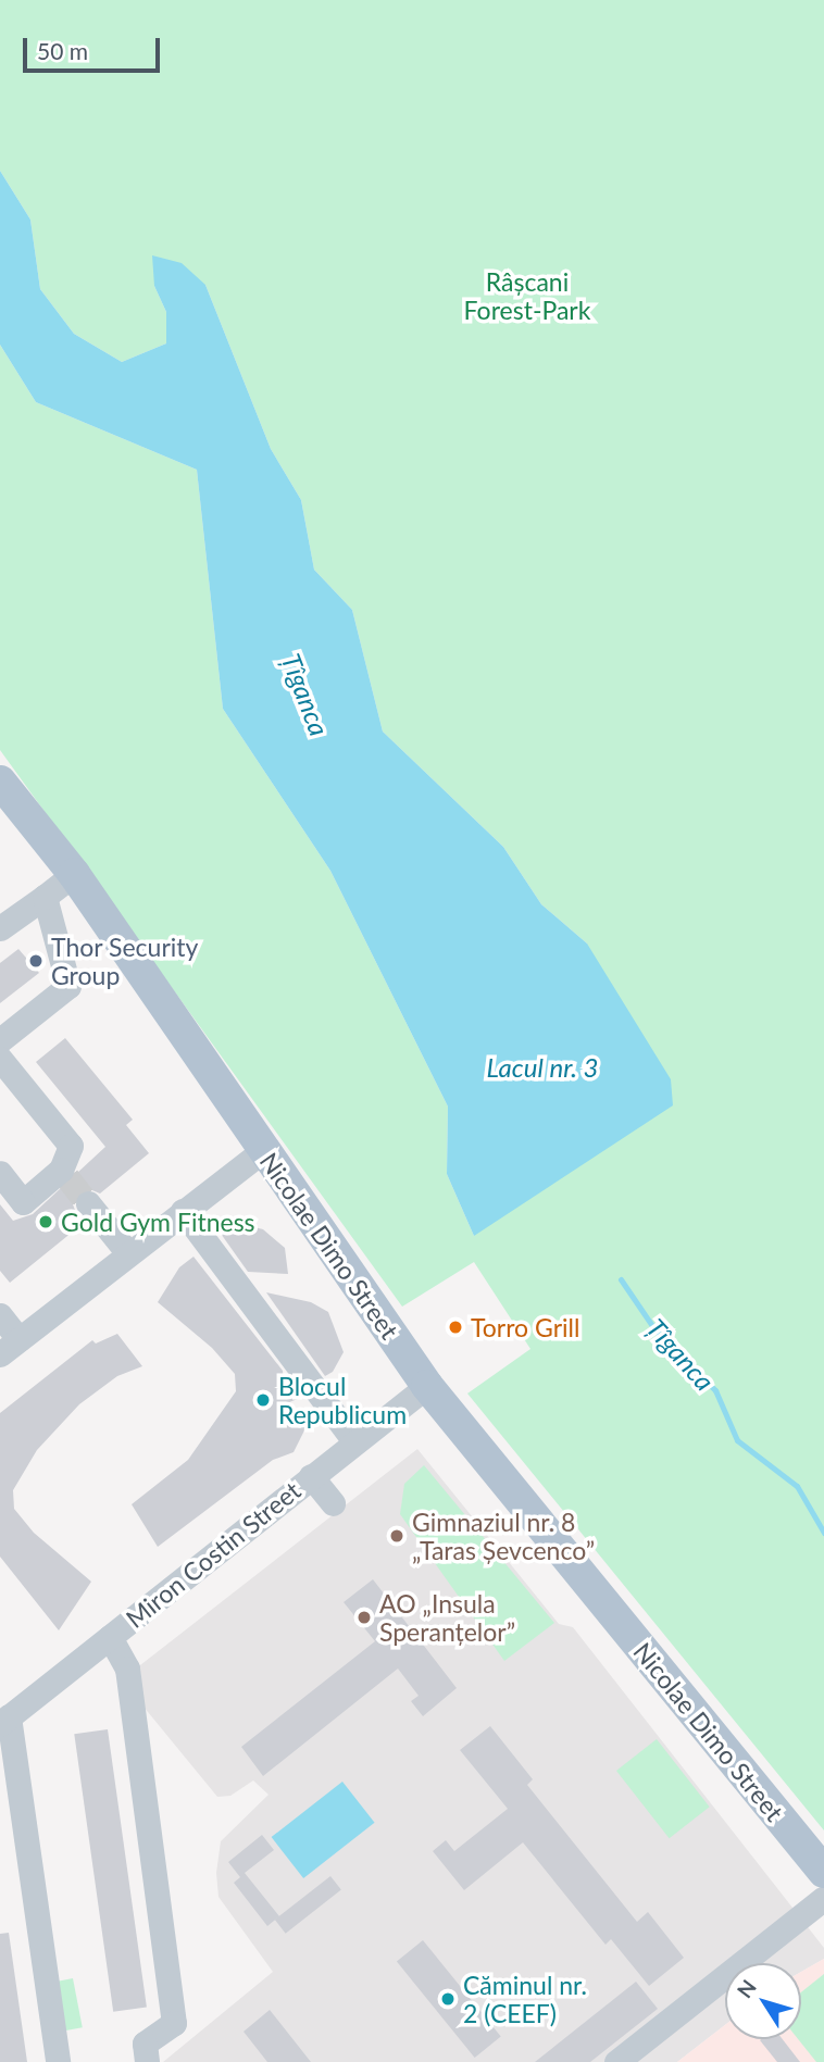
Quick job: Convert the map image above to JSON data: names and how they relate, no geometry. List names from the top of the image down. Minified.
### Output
{"streets":{"main road":["Nicolae Dimo Street"],"street":["Miron Costin Street"]},"crossings":[["Nicolae Dimo Street","Miron Costin Street"]],"water":["Țîganca","Lacul nr. 3"],"parks":["Râșcani Forest-Park"],"places":["Thor Security Group","Gold Gym Fitness","Torro Grill","Blocul Republicum","Gimnaziul nr. 8 „Taras Șevcenco”","AO „Insula Speranțelor”","Căminul nr. 2 (CEEF)"],"scale_bar":"50 m","north":"top left"}
